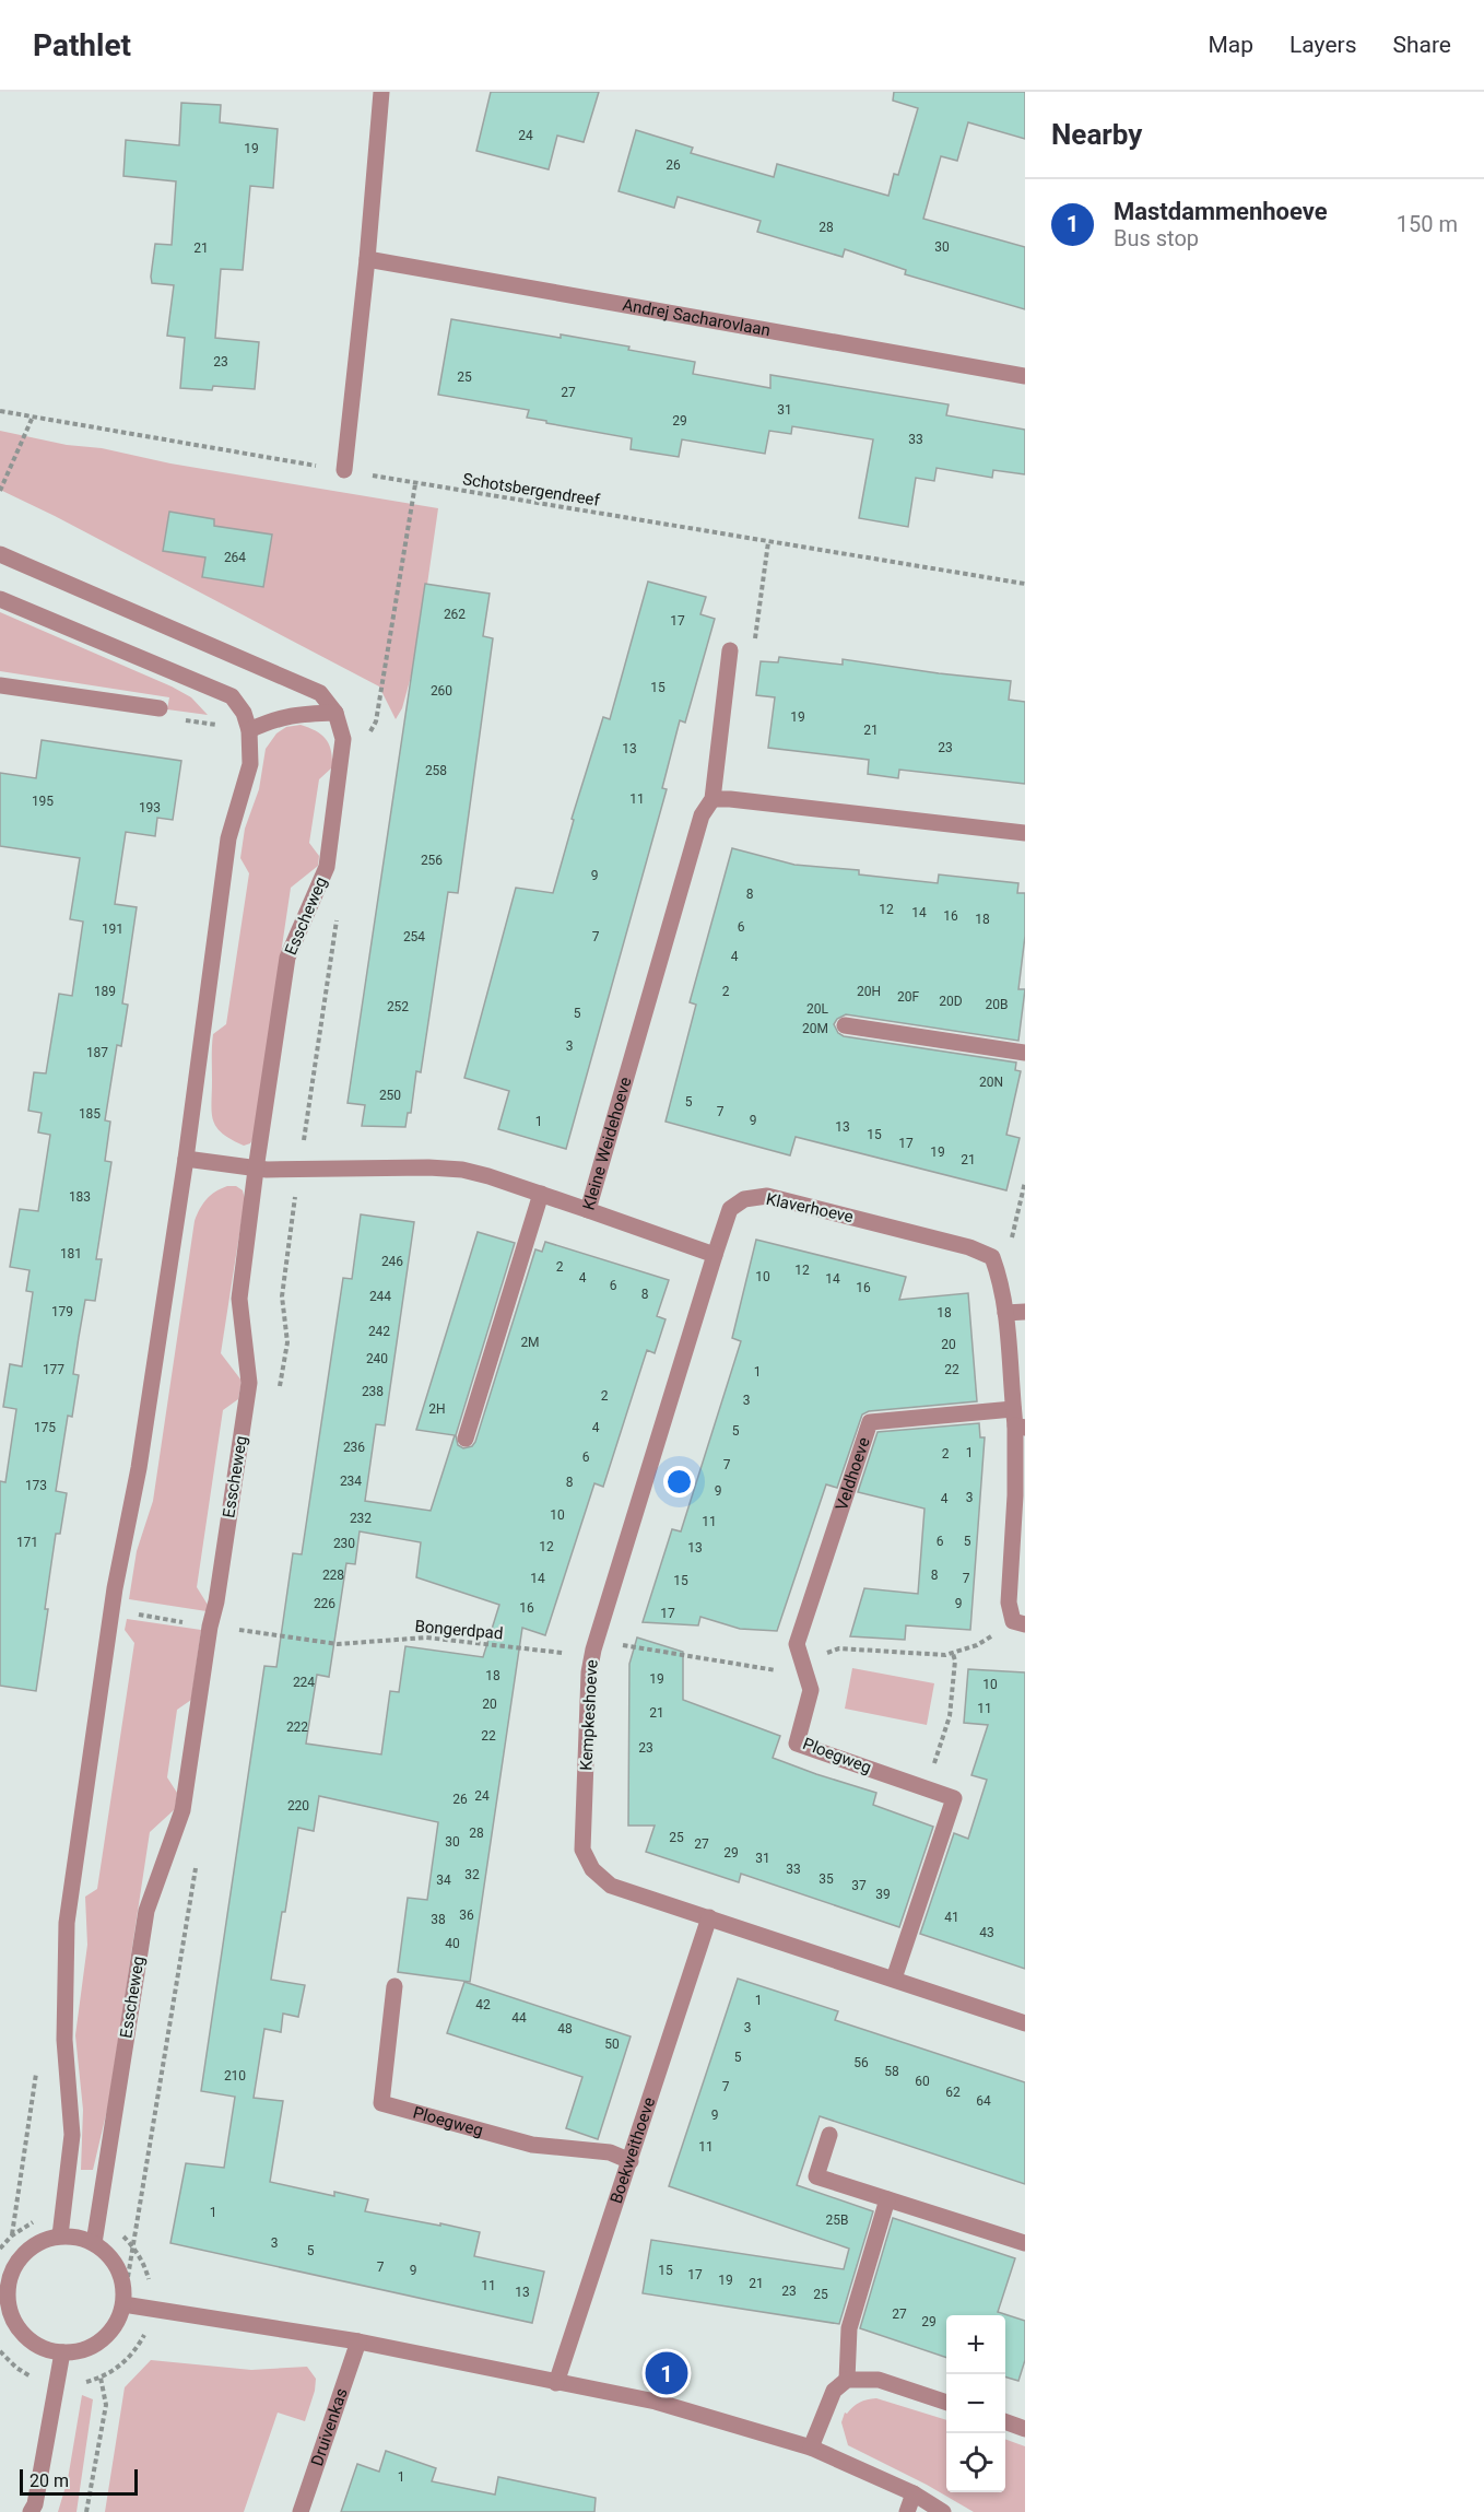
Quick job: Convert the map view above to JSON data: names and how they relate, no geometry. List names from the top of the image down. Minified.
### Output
{"streets":{"street":["Andrej Sacharovlaan","Esscheweg","Kleine Weidehoeve","Klaverhoeve","Veldhoeve","Kempkeshoeve","Ploegweg","Boekweithoeve","Druivenkas"],"path":["Schotsbergendreef","Bongerdpad"]},"crossings":[["Esscheweg","Kleine Weidehoeve"],["Esscheweg","Bongerdpad"],["Klaverhoeve","Kempkeshoeve"],["Veldhoeve","Bongerdpad"],["Veldhoeve","Ploegweg"],["Bongerdpad","Kempkeshoeve"],["Bongerdpad","Ploegweg"],["Kempkeshoeve","Ploegweg"],["Kempkeshoeve","Boekweithoeve"],["Ploegweg","Boekweithoeve"]],"house_numbers":["24","19","26","28","30","21","23","25","27","31","29","33","264","262","17","15","260","19","21","23","13","258","11","195","193","256","9","8","12","14","16","18","6","191","254","7","4","189","2","20H","20F","20D","20B","252","20L","5","20M","3","187","20N","250","5","7","185","9","1","13","15","17","19","21","183","181","246","2","12","10","4","14","6","16","8","244","179","18","242","2M","20","240","177","22","1","238","2","3","2H","175","4","5","236","1","2","6","7","234","8","173","9","3","4","10","232","11","6","5","171","230","12","13","228","8","14","7","15","226","9","16","17","18","19","224","10","20","11","21","222","22","23","24","26","220","28","25","30","27","29","31","33","32","35","34","37","39","36","41","38","43","40","1","42","44","3","48","50","5","56","58","210","60","7","62","64","9","11","1","25B","3","5","7","9","15","17","19","21","11","23","13","25","27","29","1"],"scale_bar":"20 m","page":{"header":"Pathlet","nav":["Map","Layers","Share"],"heading":"Nearby","list":[{"mark":"1","name":"Mastdammenhoeve","note":"Bus stop","value":"150 m"}],"map_buttons":["+","−"],"pins":"1","scale":"20 m"}}
